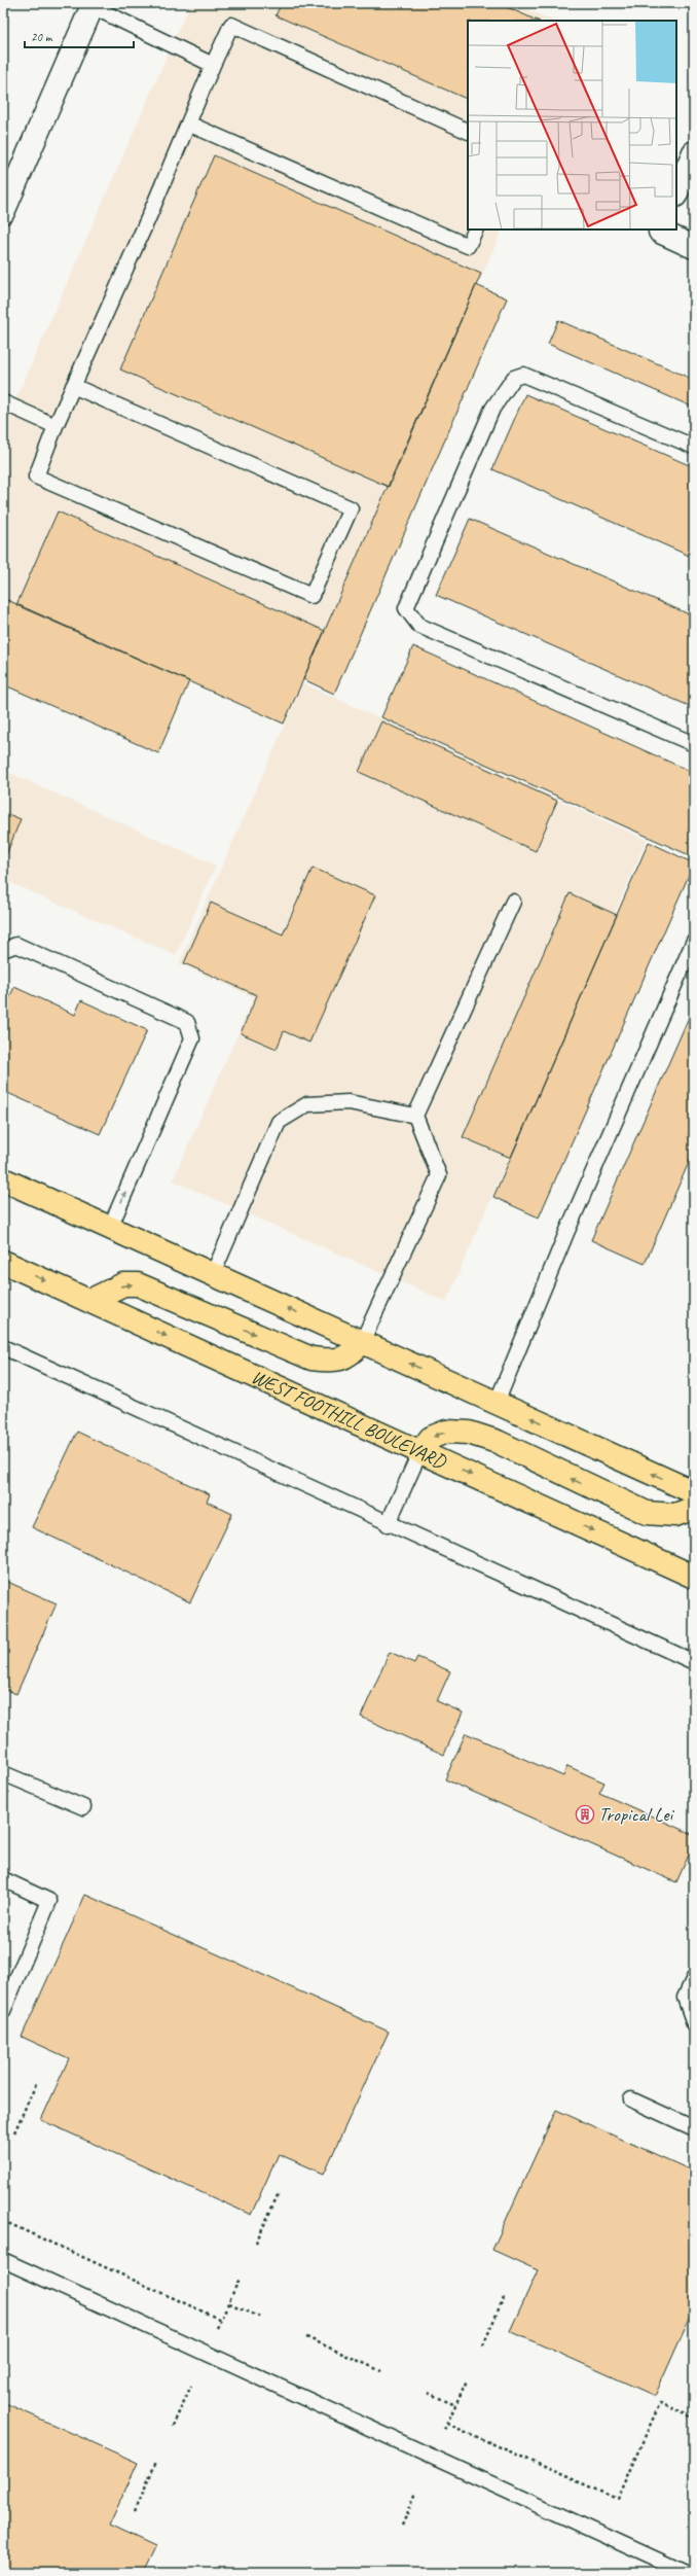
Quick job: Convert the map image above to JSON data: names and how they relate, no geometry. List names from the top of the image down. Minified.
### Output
{"streets":{"main road":["WEST FOOTHILL BOULEVARD"]},"places":{"building":["Tropical Lei"]},"scale_bar":"20 m"}
